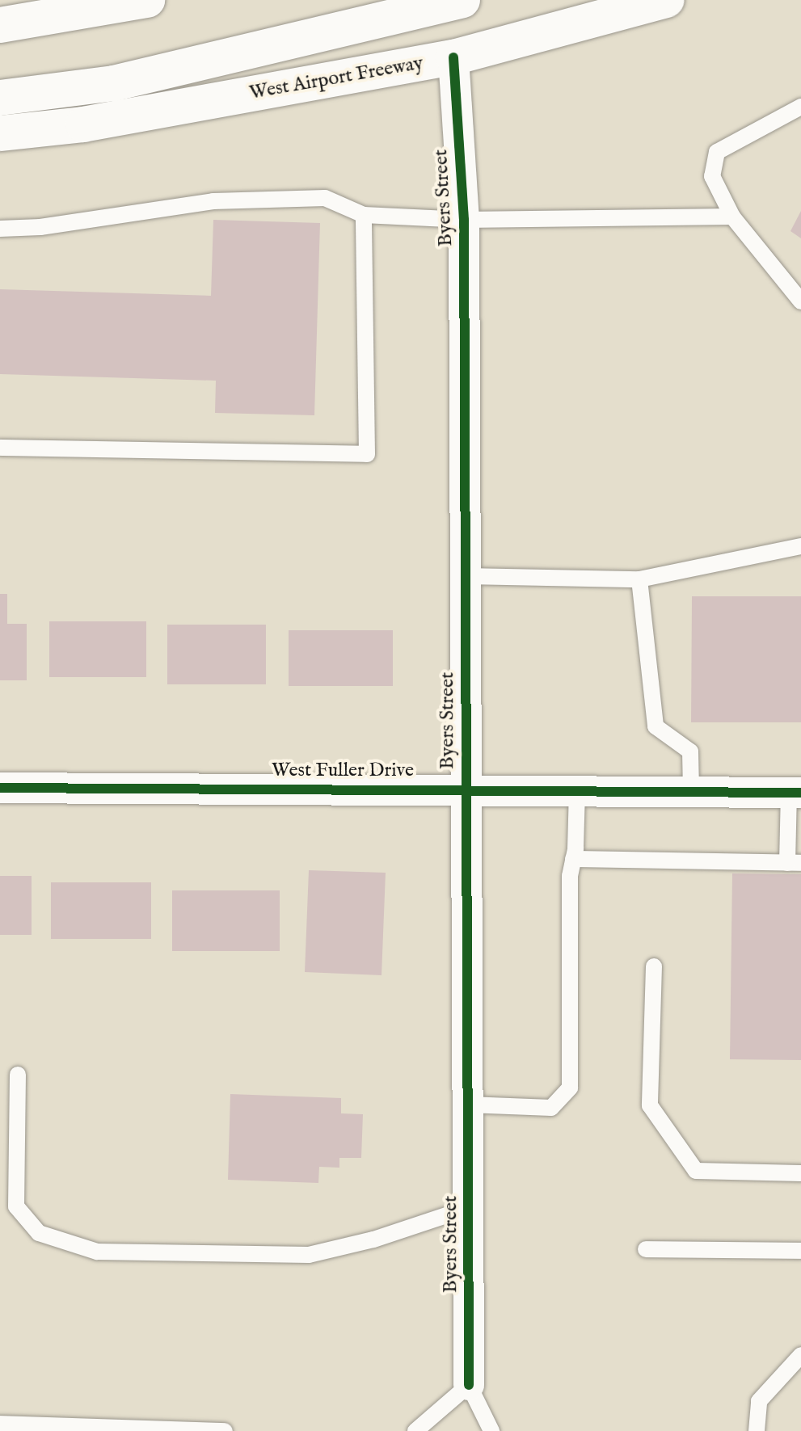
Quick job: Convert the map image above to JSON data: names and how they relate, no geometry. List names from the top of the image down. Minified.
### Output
{"streets":{"main road":["West Airport Freeway"],"street":["Byers Street","West Fuller Drive"]},"crossings":[["West Airport Freeway","Byers Street"],["Byers Street","West Fuller Drive"]]}
